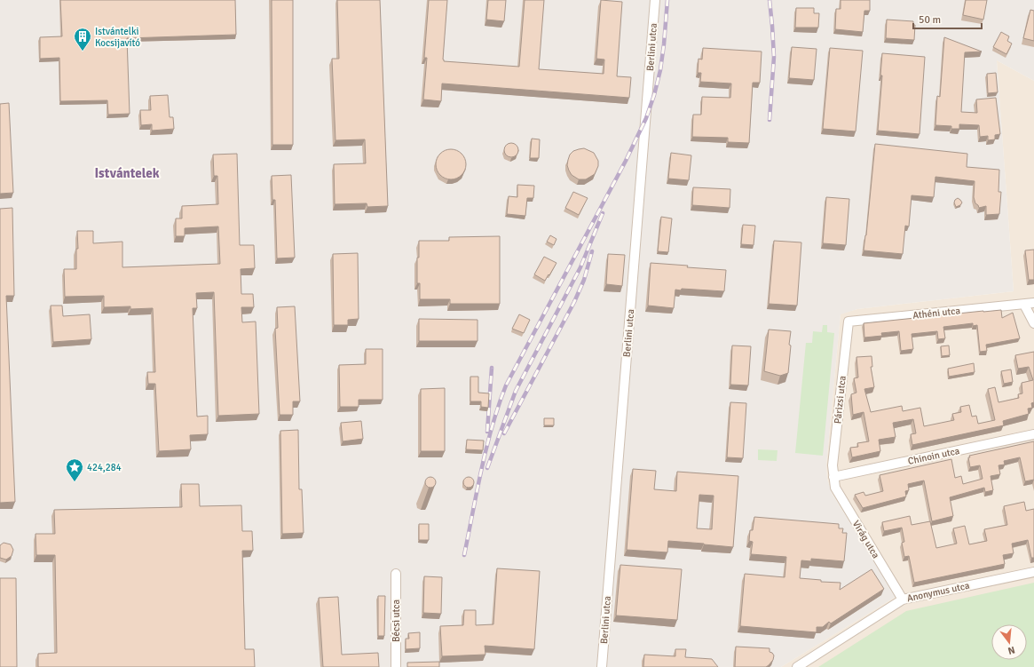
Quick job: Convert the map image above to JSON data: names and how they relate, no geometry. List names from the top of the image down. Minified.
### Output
{"streets":{"street":["Berlini utca","Athéni utca","Párizsi utca","Chinoin utca","Virág utca","Anonymus utca","Bécsi utca"]},"crossings":[["Athéni utca","Párizsi utca"],["Párizsi utca","Chinoin utca"],["Párizsi utca","Virág utca"],["Chinoin utca","Virág utca"],["Virág utca","Anonymus utca"]],"districts":["Istvántelek"],"places":{"building":["Istvántelki Kocsijavító"],"place":["424,284"]},"scale_bar":"50 m","north":"bottom"}
